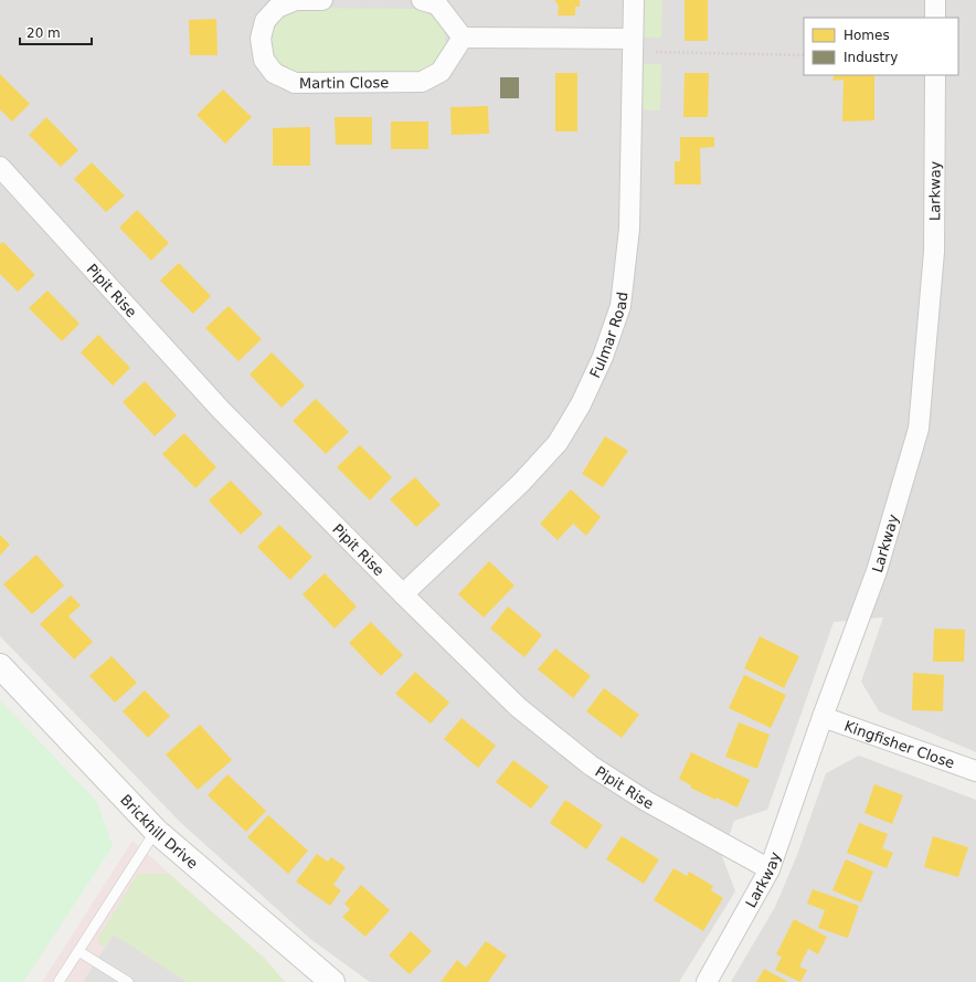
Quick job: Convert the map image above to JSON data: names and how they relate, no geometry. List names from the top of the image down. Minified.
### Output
{"streets":{"street":["Martin Close","Larkway","Pipit Rise","Fulmar Road","Kingfisher Close","Brickhill Drive"]},"crossings":[["Larkway","Pipit Rise"],["Larkway","Kingfisher Close"],["Pipit Rise","Fulmar Road"]],"legend":["Homes","Industry"],"scale_bar":"20 m"}
